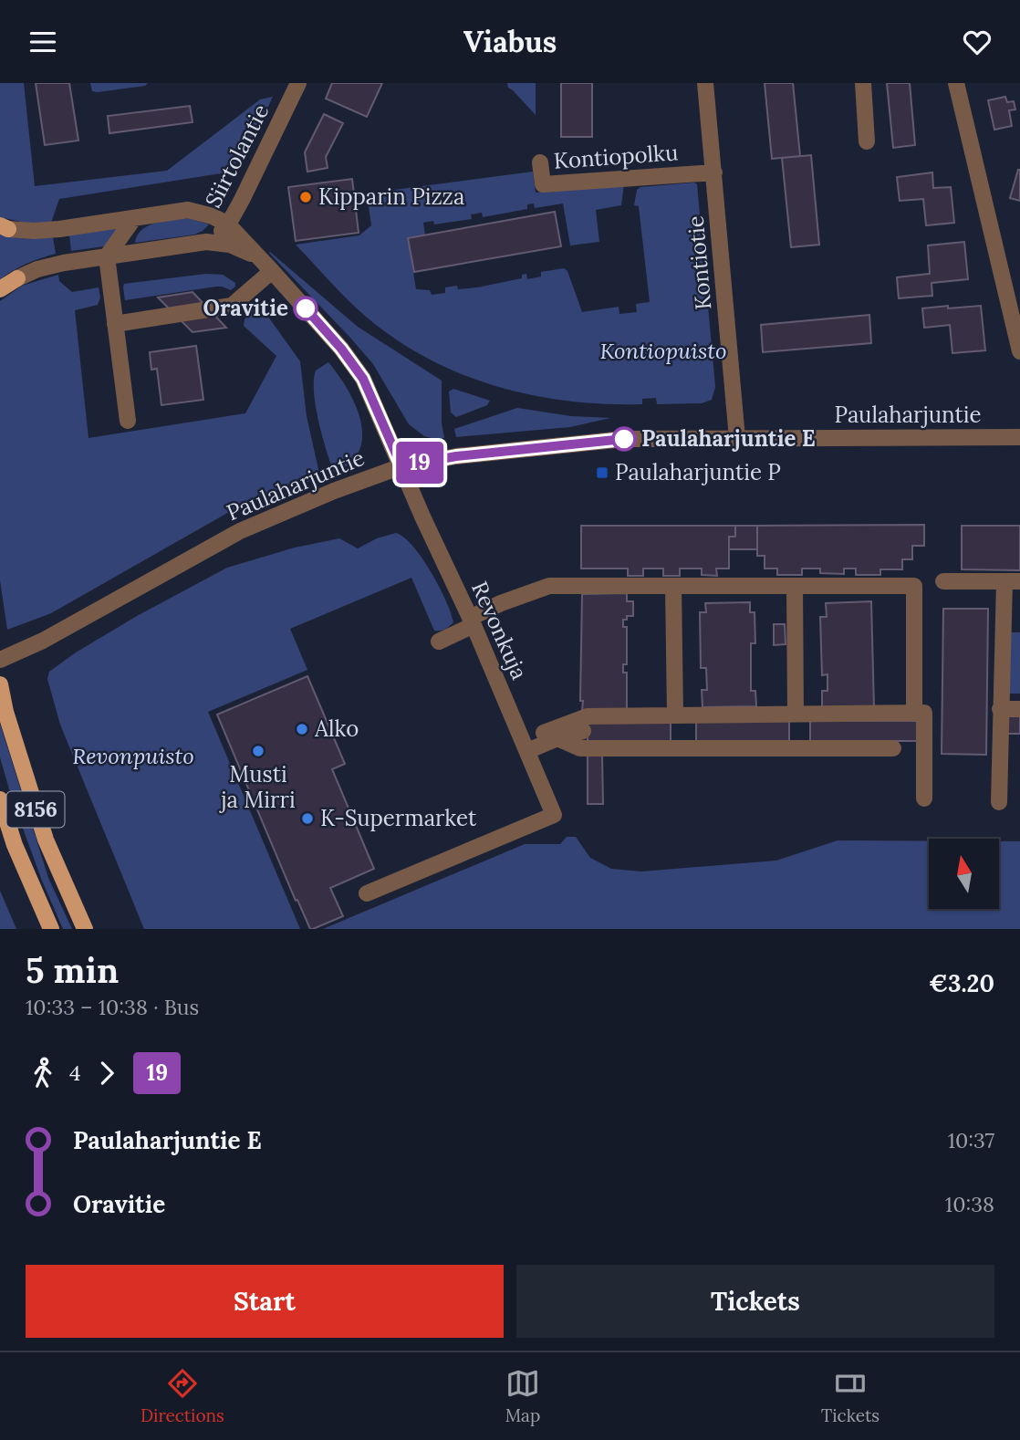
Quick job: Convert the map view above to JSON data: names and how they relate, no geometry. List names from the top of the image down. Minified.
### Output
{"streets":{"main road":["8156"],"street":["Siirtolantie","Kontiopolku","Kontiotie","Paulaharjuntie","Revonkuja"]},"crossings":[["Kontiopolku","Kontiotie"],["Kontiotie","Paulaharjuntie"],["Paulaharjuntie","Revonkuja"]],"parks":["Kontiopuisto","Revonpuisto"],"places":{"other":["Kipparin Pizza","Oravitie","Paulaharjuntie E","Alko","Musti ja Mirri","K-Supermarket"],"transit":["Paulaharjuntie P"]},"lines":["bus line 19"],"north":"top","page":{"header":"Viabus","on_map":"19","heading":["5 min","10:33 – 10:38 · Bus","€3.20"],"legs":["4","19"],"list":[{"name":"Paulaharjuntie E","value":"10:37"},{"name":"Oravitie","value":"10:38"}],"buttons":["Start","Tickets"],"tabs":["Directions","Map","Tickets"]}}
